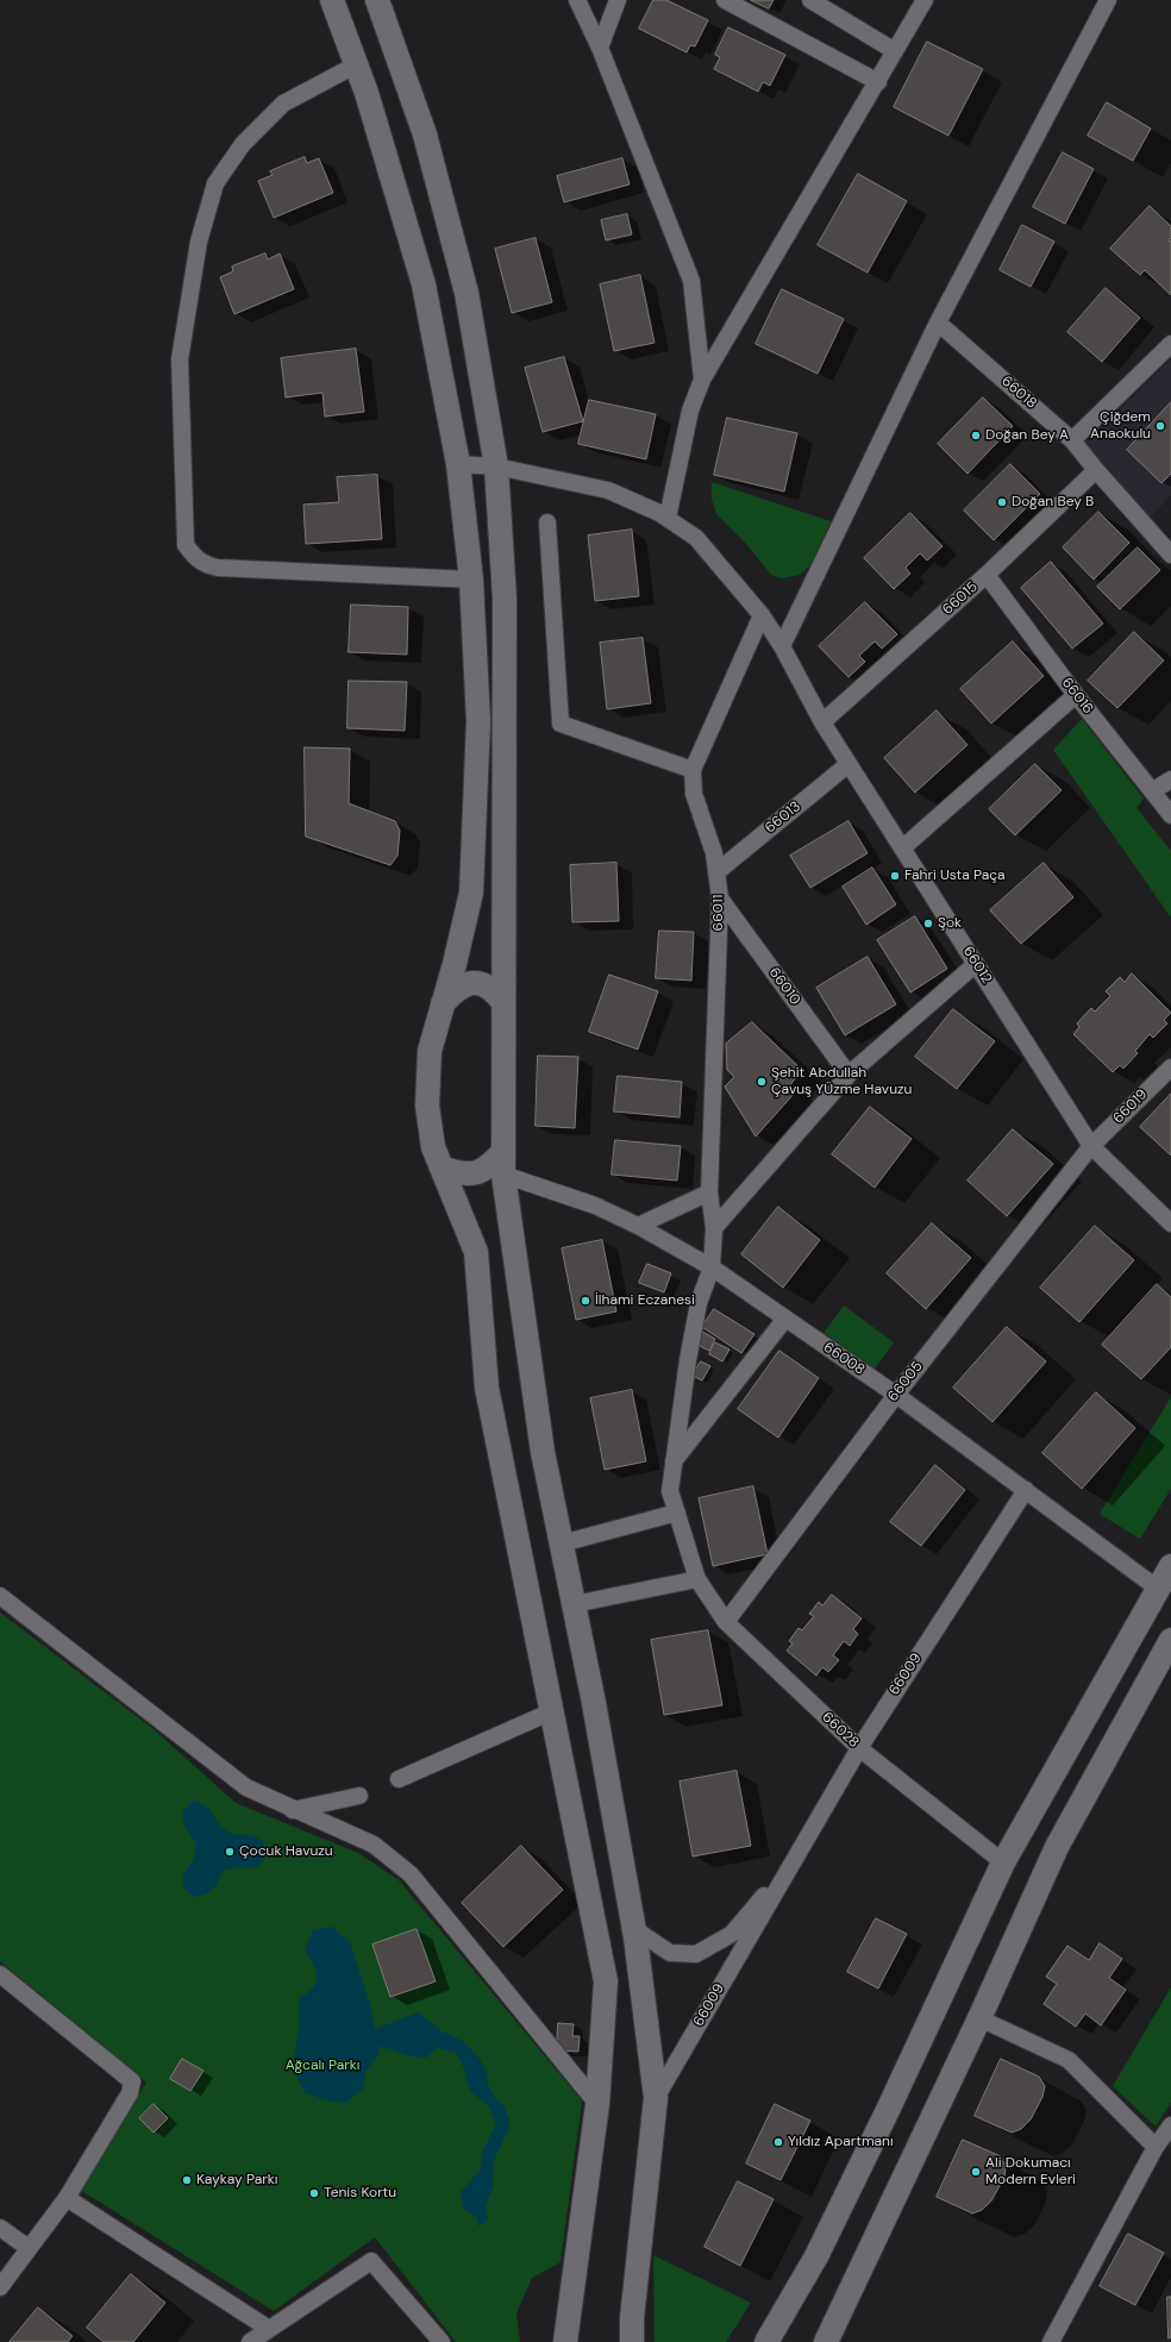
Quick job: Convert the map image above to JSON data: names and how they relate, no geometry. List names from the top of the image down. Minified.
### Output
{"streets":{"street":["66018","66015","66016","66013","66011","66012","66010","66019","66008","66005","66009","66028"]},"crossings":[["66018","66015"],["66015","66016"],["66015","66012"],["66013","66011"],["66013","66012"],["66011","66012"],["66011","66010"],["66011","66008"],["66011","66028"],["66012","66019"],["66012","66005"],["66019","66005"],["66008","66005"],["66008","66009"],["66005","66028"],["66009","66028"]],"parks":["Ağcalı Parkı"],"places":["Çiğdem Anaokulu","Doğan Bey A","Doğan Bey B","Fahri Usta Paça","Şok","Şehit Abdullah Çavuş YÜzme Havuzu","İlhami Eczanesi","Çocuk Havuzu","Yıldız Apartmanı","Ali Dokumacı Modern Evleri","Kaykay Parkı","Tenis Kortu"]}
